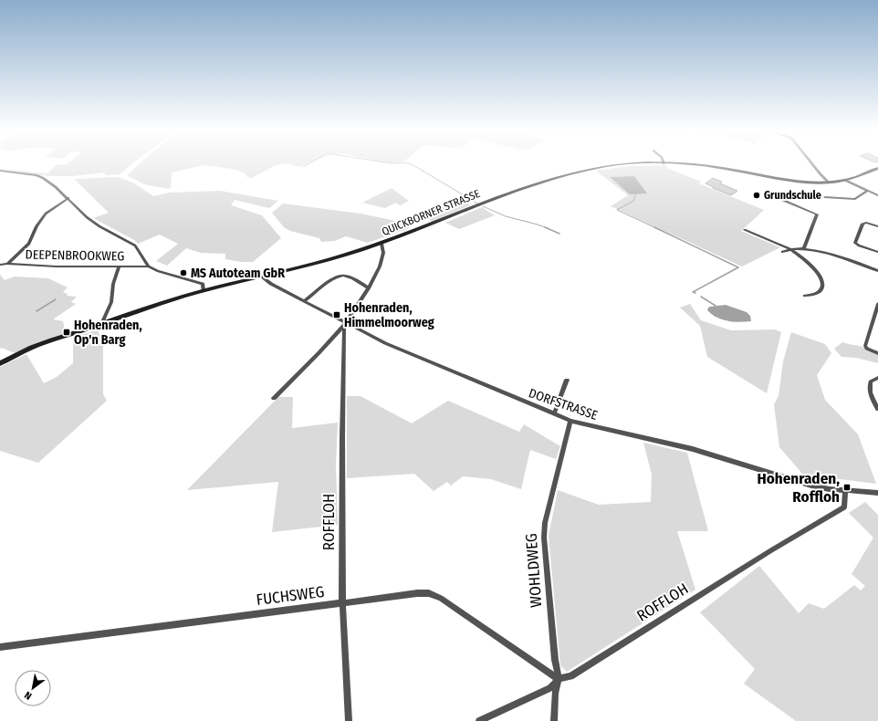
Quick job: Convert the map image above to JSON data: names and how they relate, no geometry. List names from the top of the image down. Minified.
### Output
{"streets":{"main road":["QUICKBORNER STRASSE"],"street":["DEEPENBROOKWEG","DORFSTRASSE","ROFFLOH","WOHLDWEG","FUCHSWEG"]},"crossings":[["QUICKBORNER STRASSE","DORFSTRASSE"],["DORFSTRASSE","ROFFLOH"],["DORFSTRASSE","WOHLDWEG"],["ROFFLOH","WOHLDWEG"],["ROFFLOH","FUCHSWEG"],["WOHLDWEG","FUCHSWEG"]],"places":{"other":["Grundschule","MS Autoteam GbR"],"transit":["Hohenraden, Himmelmoorweg","Hohenraden, Op'n Barg","Hohenraden, Roffloh"]},"north":"bottom left"}
